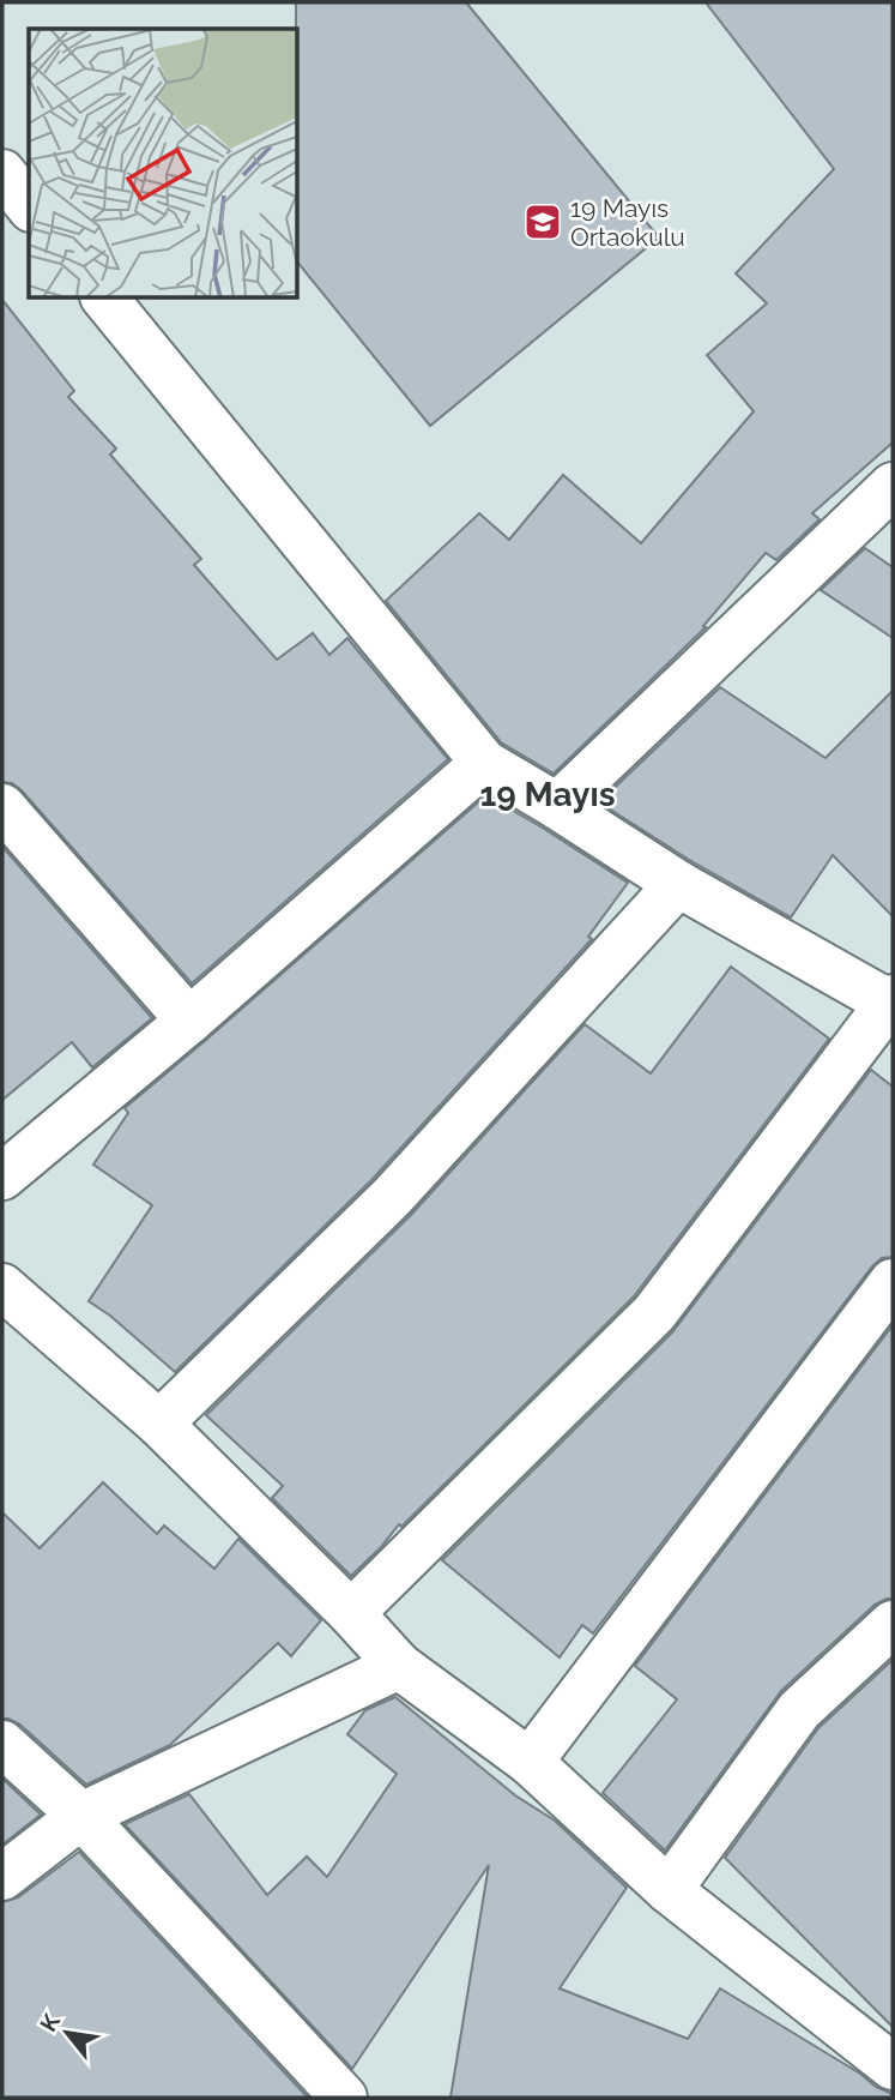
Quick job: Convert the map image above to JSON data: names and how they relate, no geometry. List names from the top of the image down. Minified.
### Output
{"districts":["19 Mayıs"],"places":{"school or university":["19 Mayıs Ortaokulu"]},"north":"top left"}
